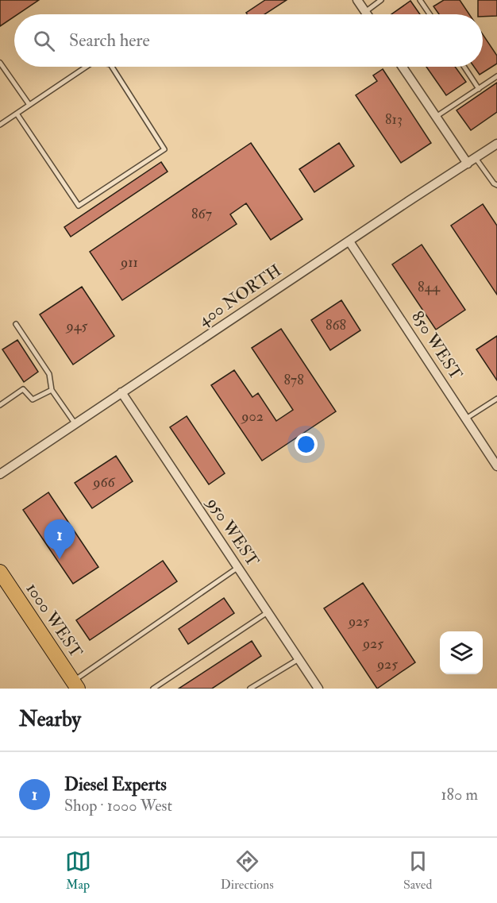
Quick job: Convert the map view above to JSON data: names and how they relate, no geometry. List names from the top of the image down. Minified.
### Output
{"streets":{"main road":["1000 WEST"],"street":["400 NORTH","850 WEST","950 WEST"]},"crossings":[["400 NORTH","850 WEST"],["400 NORTH","950 WEST"]],"house_numbers":["813","867","911","844","868","945","878","902","966","925","925","925"],"page":{"search":"Search here","pins":"1","heading":"Nearby","list":[{"mark":"1","name":"Diesel Experts","note":"Shop · 1000 West","value":"180 m"}],"nav":["Map","Directions","Saved"]}}
